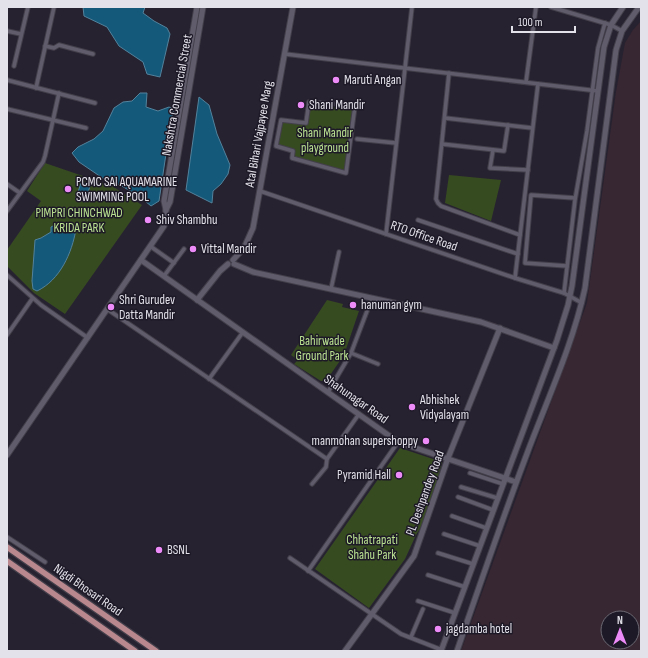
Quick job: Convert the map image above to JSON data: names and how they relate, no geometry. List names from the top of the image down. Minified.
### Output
{"streets":{"main road":["Nigdi Bhosari Road"],"street":["Nakshtra Commercial Street","Atal Bihari Vajpayee Marg","RTO Office Road","Shahunagar Road","PL Deshpandey Road"]},"crossings":[["Nakshtra Commercial Street","Shahunagar Road"],["Atal Bihari Vajpayee Marg","RTO Office Road"],["Atal Bihari Vajpayee Marg","Shahunagar Road"],["Shahunagar Road","PL Deshpandey Road"]],"parks":["Shani Mandir playground","PIMPRI CHINCHWAD KRIDA PARK","Bahirwade Ground Park","Chhatrapati Shahu Park"],"places":["Maruti Angan","Shani Mandir","PCMC SAI AQUAMARINE SWIMMING POOL","Shiv Shambhu","Vittal Mandir","hanuman gym","Shri Gurudev Datta Mandir","Abhishek Vidyalayam","manmohan supershoppy","Pyramid Hall","BSNL","jagdamba hotel"],"scale_bar":"100 m","north":"top"}
